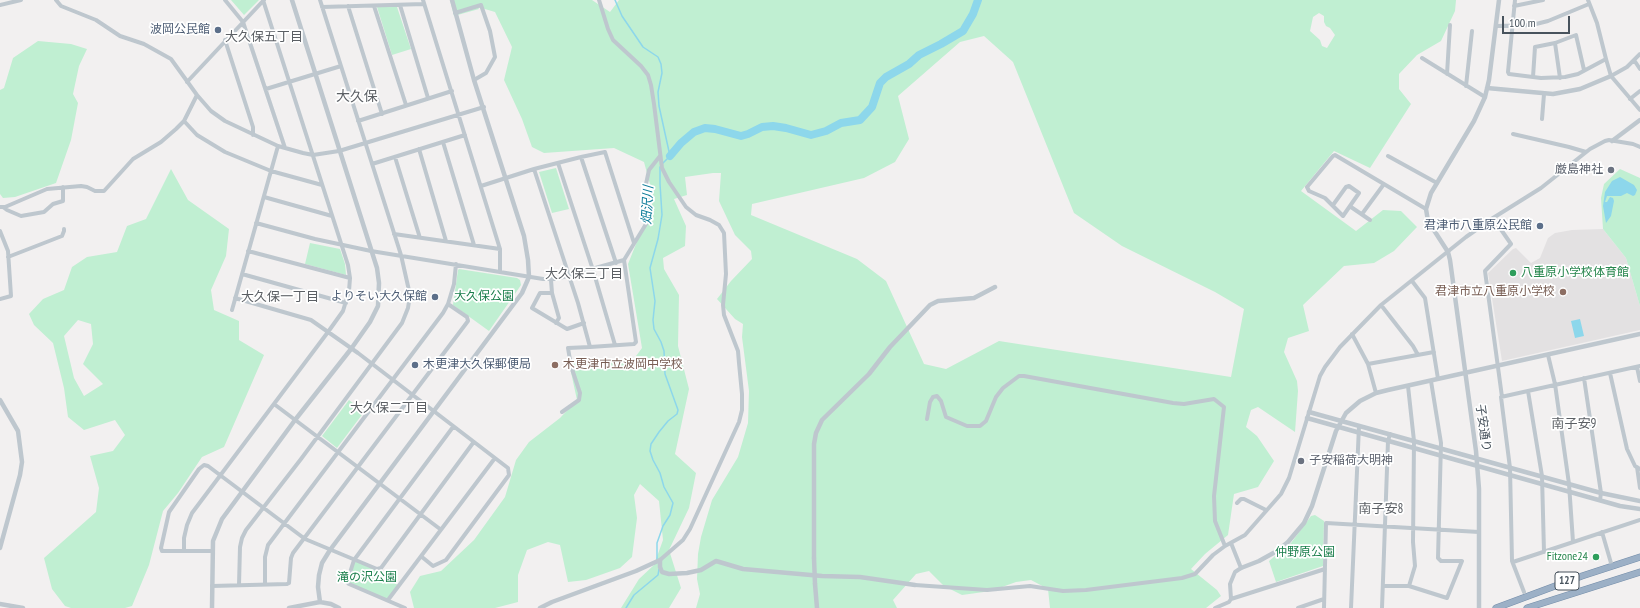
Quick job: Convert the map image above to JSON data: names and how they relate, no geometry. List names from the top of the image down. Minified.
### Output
{"streets":{"highway":["127"],"street":["子安通り"]},"districts":["大久保五丁目","大久保","大久保三丁目","大久保一丁目","大久保二丁目","南子安9","南子安8"],"water":["畑沢川"],"parks":["大久保公園","仲野原公園","滝の沢公園"],"places":["波岡公民館","厳島神社","君津市八重原公民館","八重原小学校体育館","君津市立八重原小学校","よりそい大久保館","木更津大久保郵便局","木更津市立波岡中学校","子安稲荷大明神","Fitzone24"],"scale_bar":"100 m"}
